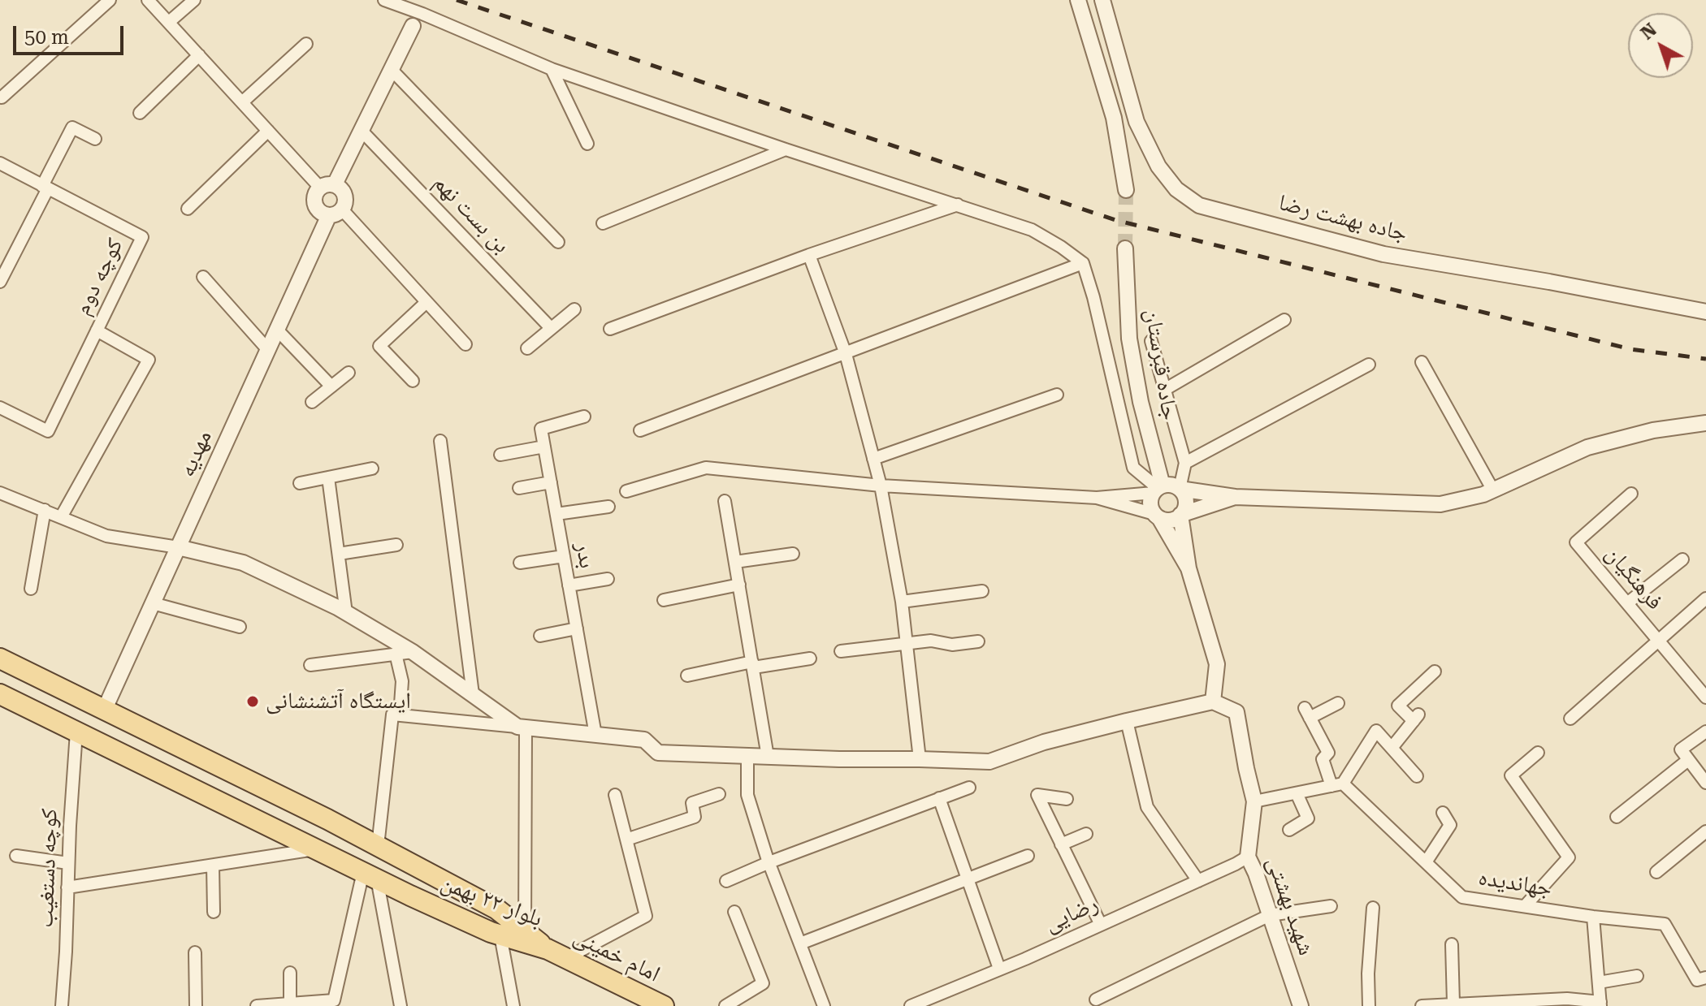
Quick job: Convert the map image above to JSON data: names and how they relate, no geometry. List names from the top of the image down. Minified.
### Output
{"streets":{"main road":["بلوار ۲۲ بهمن","امام خمینی"],"street":["بن بست نهم","جاده بهشت رضا","کوچه دوم","جاده قبرستان","مهدیه","بدر","فرهنگیان","کوچه دستغیب","جهاندیده","شهید بهشتی","رضایی"]},"crossings":[["مهدیه","بلوار ۲۲ بهمن"],["کوچه دستغیب","بلوار ۲۲ بهمن"],["بلوار ۲۲ بهمن","امام خمینی"],["شهید بهشتی","رضایی"]],"places":["ایستگاه آتشنشانی"],"scale_bar":"50 m","north":"top left"}
